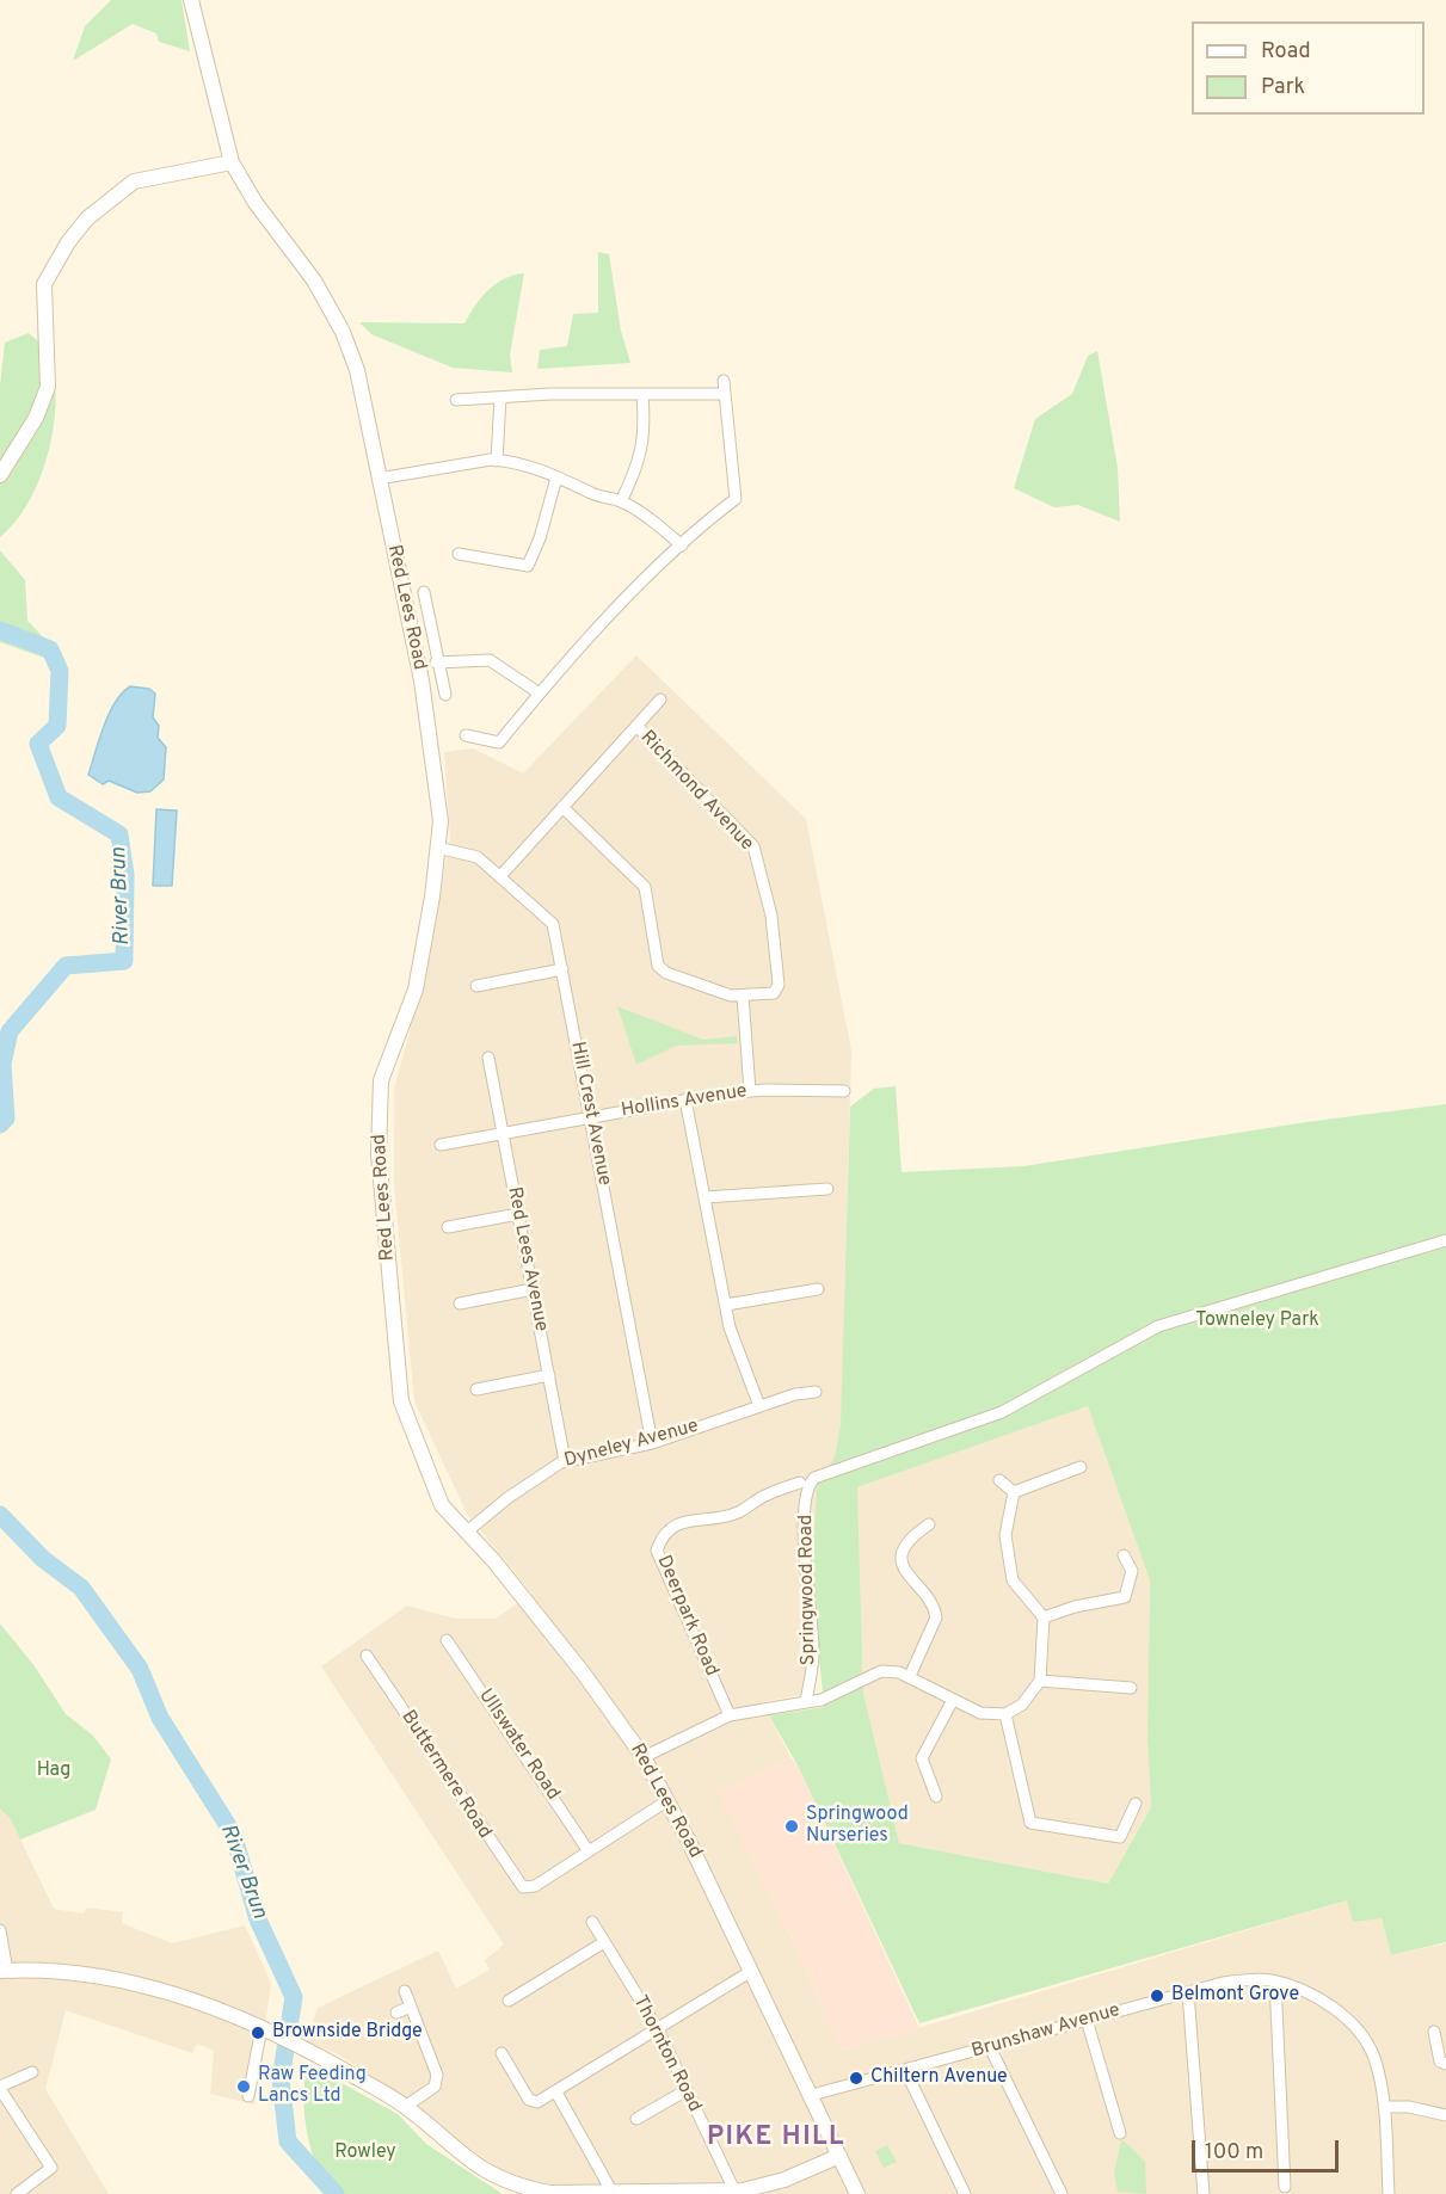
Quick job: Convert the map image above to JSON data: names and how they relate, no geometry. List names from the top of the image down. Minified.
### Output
{"streets":{"street":["Red Lees Road","Richmond Avenue","Hollins Avenue","Hill Crest Avenue","Red Lees Avenue","Dyneley Avenue","Springwood Road","Deerpark Road","Ullswater Road","Buttermere Road","Brunshaw Avenue","Thornton Road"]},"crossings":[["Red Lees Road","Hill Crest Avenue"],["Red Lees Road","Dyneley Avenue"],["Red Lees Road","Brunshaw Avenue"],["Richmond Avenue","Hill Crest Avenue"],["Hollins Avenue","Hill Crest Avenue"],["Hollins Avenue","Red Lees Avenue"],["Hill Crest Avenue","Dyneley Avenue"],["Red Lees Avenue","Dyneley Avenue"],["Ullswater Road","Buttermere Road"]],"districts":["PIKE HILL"],"water":["River Brun"],"parks":["Towneley Park","Hag","Rowley"],"places":["Springwood Nurseries","Belmont Grove","Brownside Bridge","Chiltern Avenue","Raw Feeding Lancs Ltd"],"legend":["Road","Park"],"scale_bar":"100 m"}
